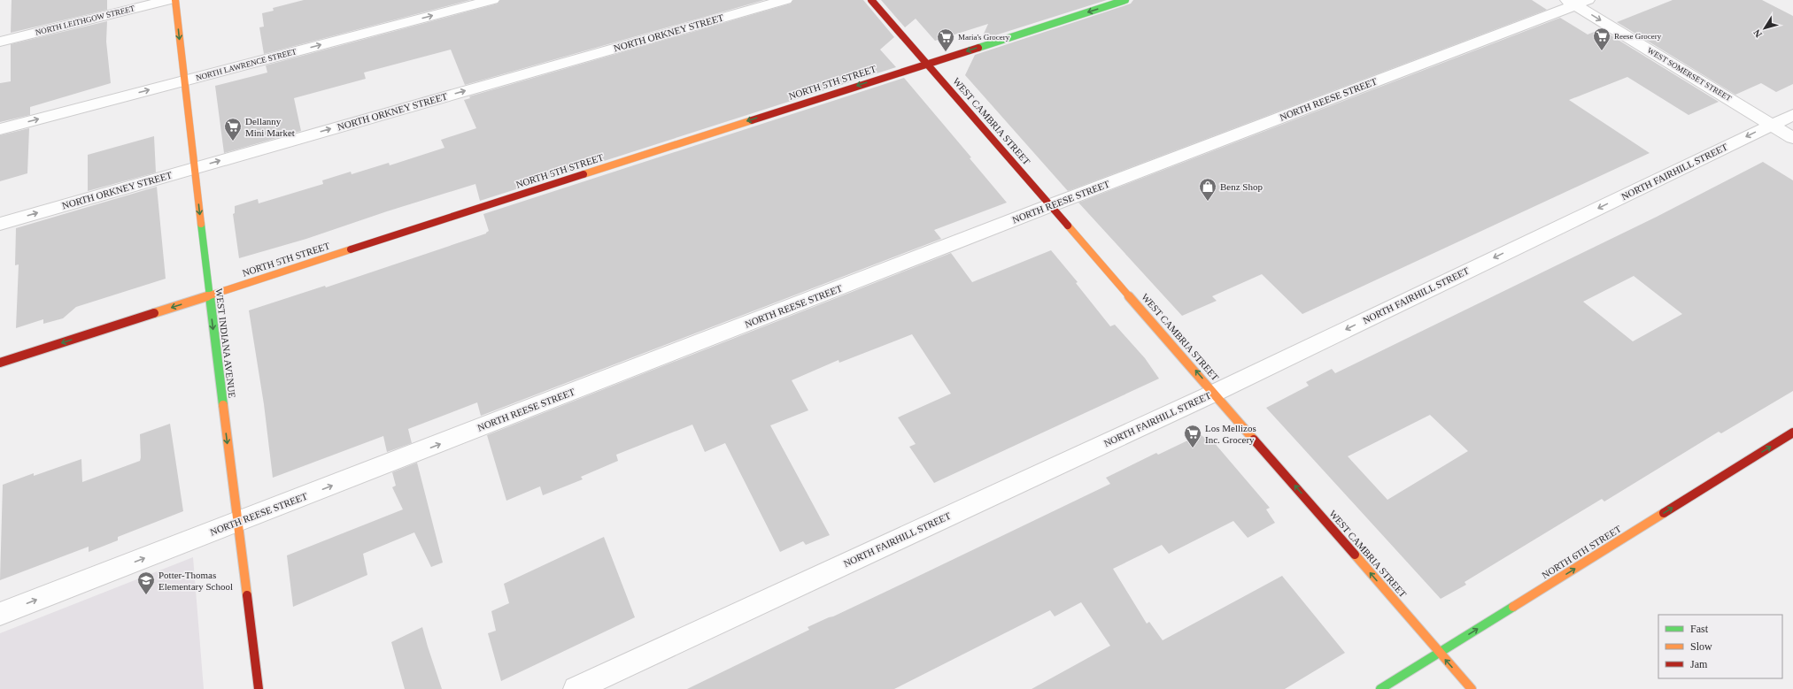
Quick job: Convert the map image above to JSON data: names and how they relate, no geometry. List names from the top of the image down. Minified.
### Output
{"streets":{"street":["NORTH LEITHGOW STREET","NORTH ORKNEY STREET","NORTH LAWRENCE STREET","WEST SOMERSET STREET","NORTH 5TH STREET","NORTH REESE STREET","WEST CAMBRIA STREET","NORTH FAIRHILL STREET","WEST INDIANA AVENUE","NORTH 6TH STREET"]},"crossings":[["NORTH ORKNEY STREET","WEST INDIANA AVENUE"],["NORTH LAWRENCE STREET","WEST INDIANA AVENUE"],["WEST SOMERSET STREET","NORTH REESE STREET"],["WEST SOMERSET STREET","NORTH FAIRHILL STREET"],["NORTH 5TH STREET","WEST CAMBRIA STREET"],["NORTH 5TH STREET","WEST INDIANA AVENUE"],["NORTH REESE STREET","WEST CAMBRIA STREET"],["NORTH REESE STREET","WEST INDIANA AVENUE"],["WEST CAMBRIA STREET","NORTH FAIRHILL STREET"],["WEST CAMBRIA STREET","NORTH 6TH STREET"]],"one_way":["NORTH ORKNEY STREET","NORTH LAWRENCE STREET","WEST SOMERSET STREET","NORTH 5TH STREET","NORTH REESE STREET","WEST CAMBRIA STREET","NORTH FAIRHILL STREET","WEST INDIANA AVENUE","NORTH 6TH STREET"],"places":{"supermarket":["Reese Grocery","Maria's Grocery","Dellanny Mini Market","Los Mellizos Inc. Grocery"],"shop":["Benz Shop"],"school or university":["Potter-Thomas Elementary School"]},"legend":["Fast","Slow","Jam"],"north":"bottom left"}
